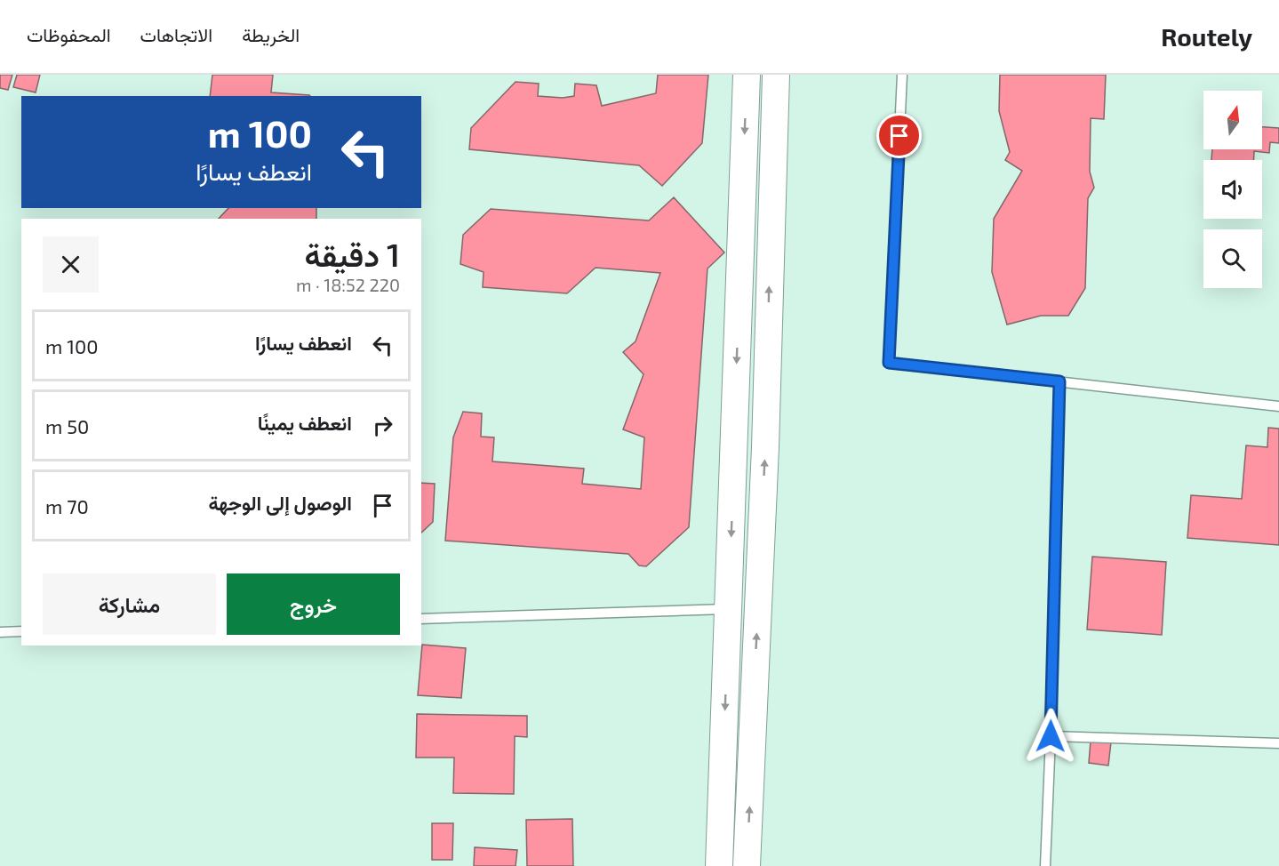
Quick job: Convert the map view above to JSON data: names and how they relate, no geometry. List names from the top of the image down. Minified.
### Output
{"north":"top","page":{"header":"Routely","nav":["الخريطة","الاتجاهات","المحفوظات"],"turn":["100 m","انعطف يسارًا"],"heading":["1 دقيقة","220 m · 18:52"],"list":[{"name":"انعطف يسارًا","value":"100 m"},{"name":"انعطف يمينًا","value":"50 m"},{"name":"الوصول إلى الوجهة","value":"70 m"}],"buttons":["خروج","مشاركة"]}}
